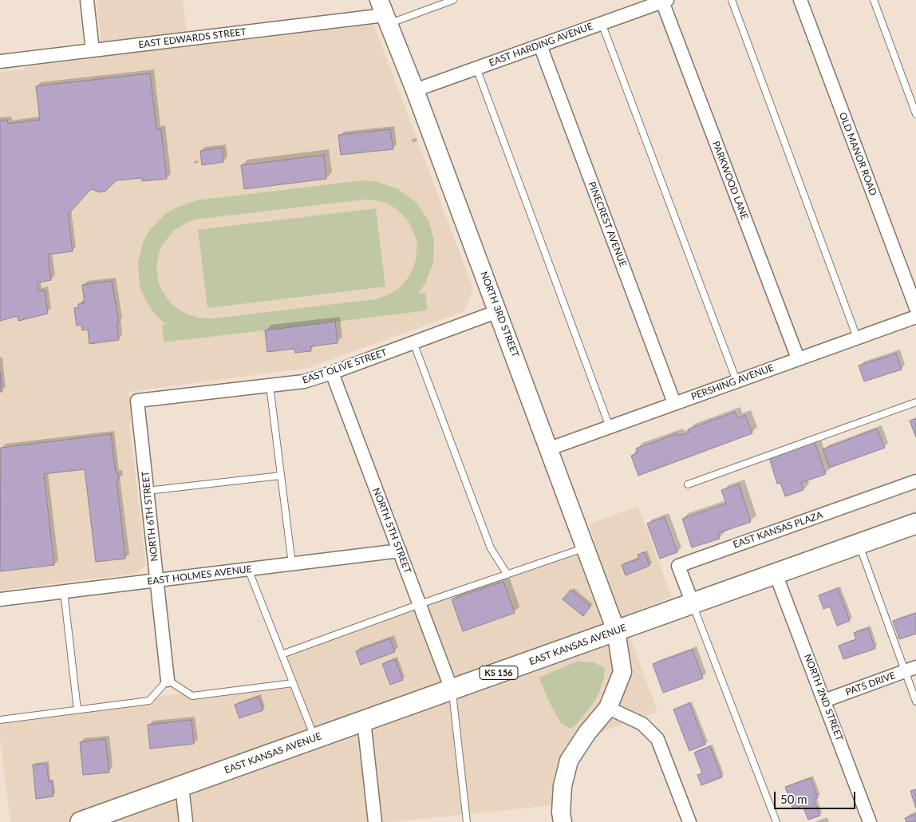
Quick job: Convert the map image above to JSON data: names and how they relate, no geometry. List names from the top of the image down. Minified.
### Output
{"streets":{"main road":["NORTH 3RD STREET","EAST KANSAS AVENUE","KS 156"],"street":["EAST EDWARDS STREET","EAST HARDING AVENUE","OLD MANOR ROAD","PARKWOOD LANE","PINECREST AVENUE","EAST OLIVE STREET","PERSHING AVENUE","NORTH 6TH STREET","EAST KANSAS PLAZA","NORTH 5TH STREET","EAST HOLMES AVENUE","PATS DRIVE","NORTH 2ND STREET"]},"crossings":[["EAST EDWARDS STREET","NORTH 3RD STREET"],["EAST HARDING AVENUE","PARKWOOD LANE"],["EAST HARDING AVENUE","PINECREST AVENUE"],["EAST HARDING AVENUE","NORTH 3RD STREET"],["PARKWOOD LANE","PERSHING AVENUE"],["PINECREST AVENUE","PERSHING AVENUE"],["NORTH 3RD STREET","EAST OLIVE STREET"],["NORTH 3RD STREET","PERSHING AVENUE"],["NORTH 3RD STREET","EAST KANSAS AVENUE"],["EAST OLIVE STREET","NORTH 6TH STREET"],["EAST OLIVE STREET","NORTH 5TH STREET"],["NORTH 6TH STREET","EAST HOLMES AVENUE"],["EAST KANSAS PLAZA","EAST KANSAS AVENUE"],["NORTH 5TH STREET","EAST HOLMES AVENUE"],["NORTH 5TH STREET","EAST KANSAS AVENUE"],["EAST KANSAS AVENUE","NORTH 2ND STREET"],["PATS DRIVE","NORTH 2ND STREET"]],"scale_bar":"50 m"}
